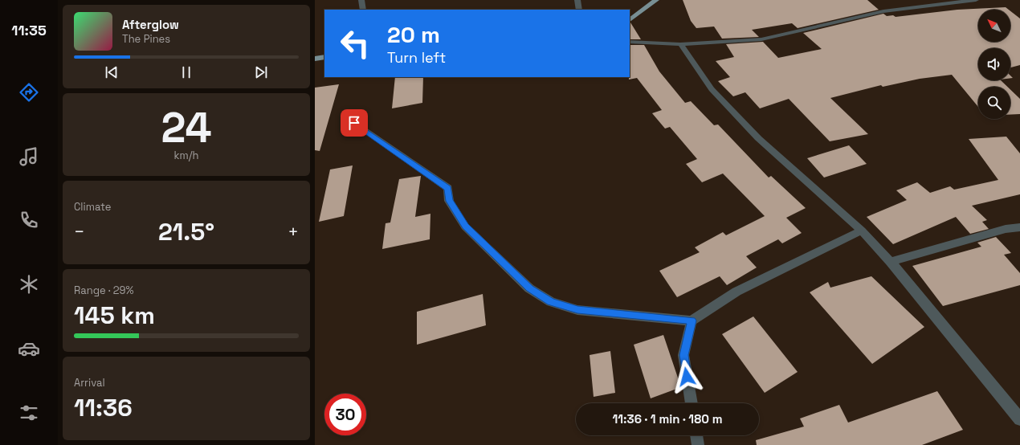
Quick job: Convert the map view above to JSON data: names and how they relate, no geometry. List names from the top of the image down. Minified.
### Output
{"north":"top left","page":{"tabs":"11:35","turn":["20 m","Turn left"],"song":["Afterglow","The Pines"],"tile":[["24","km/h"],"Climate",["Range · 29%","145 km"],["Arrival","11:36"]],"heat":["−","21.5°","+"],"limit":"30","trip":"11:36 · 1 min · 180 m"}}
